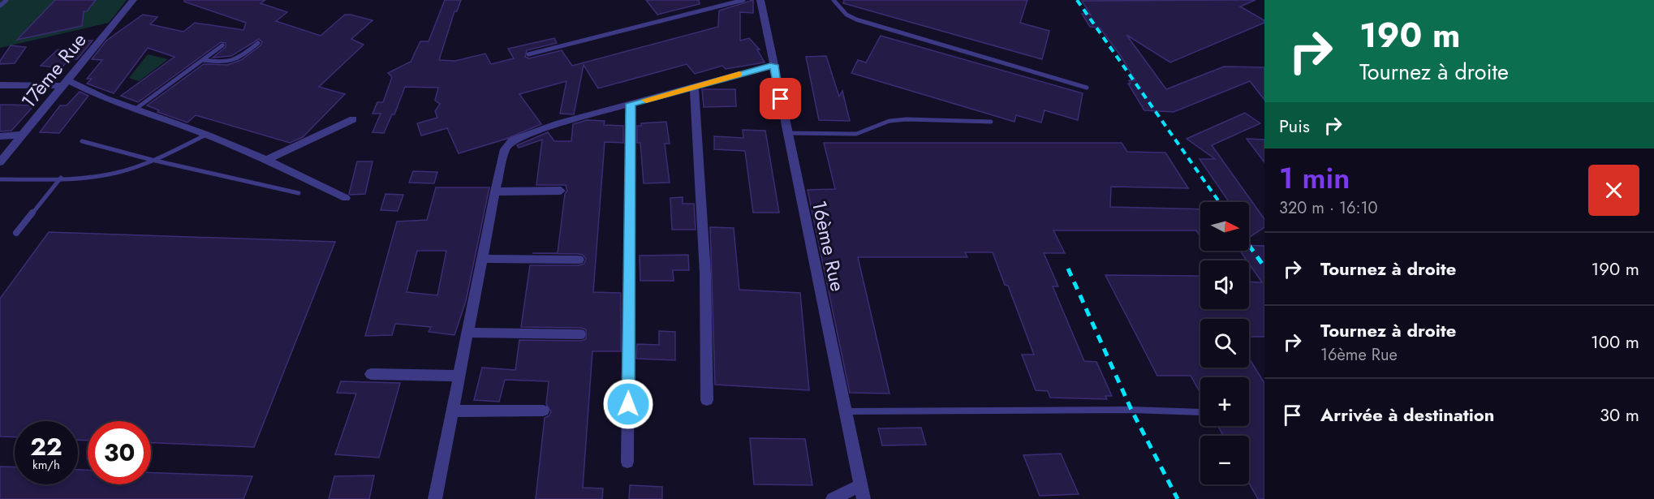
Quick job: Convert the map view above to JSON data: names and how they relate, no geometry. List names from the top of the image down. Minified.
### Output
{"streets":{"street":["17ème Rue","16ème Rue"]},"north":"right","page":{"turn":["190 m","Tournez à droite"],"then":"Puis","heading":["1 min","320 m · 16:10"],"map_buttons":["+","−"],"list":[{"name":"Tournez à droite","value":"190 m"},{"name":"Tournez à droite","note":"16ème Rue","value":"100 m"},{"name":"Arrivée à destination","value":"30 m"}],"speed":"22 km/h","limit":"30"}}
